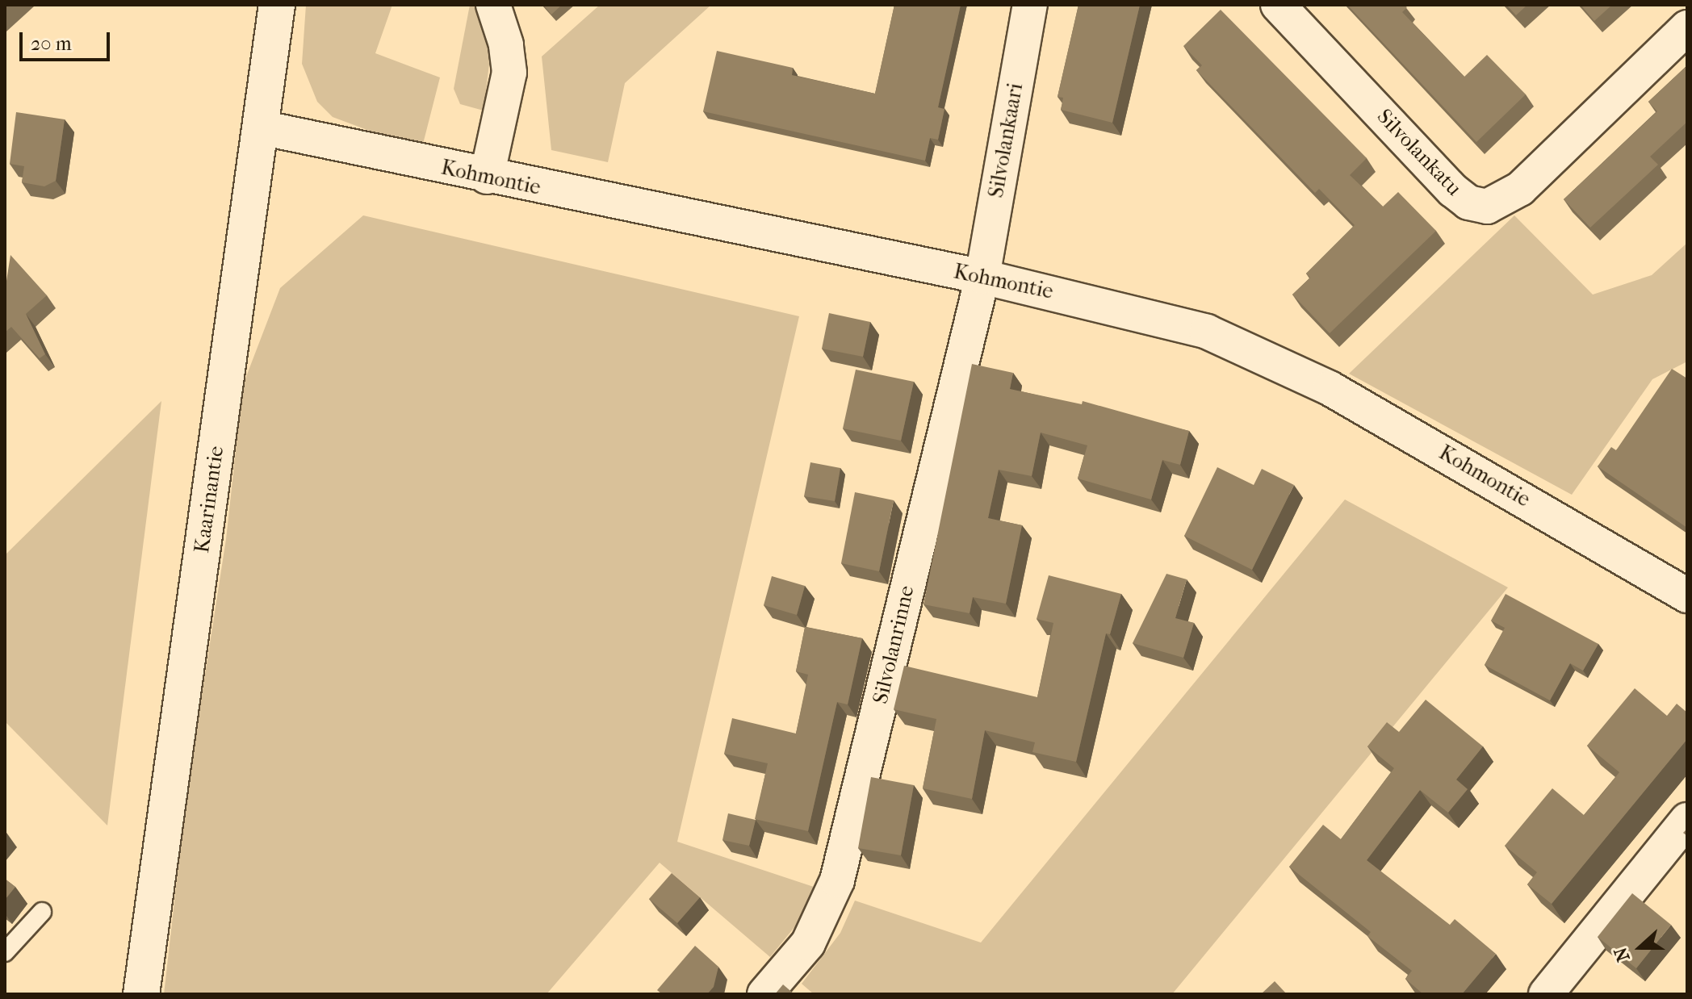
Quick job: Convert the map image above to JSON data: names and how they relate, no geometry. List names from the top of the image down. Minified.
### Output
{"streets":{"main road":["Kaarinantie"],"street":["Silvolankaari","Silvolankatu","Kohmontie","Silvolanrinne"]},"crossings":[["Silvolankaari","Kohmontie"],["Silvolankaari","Silvolanrinne"],["Kohmontie","Kaarinantie"],["Kohmontie","Silvolanrinne"]],"scale_bar":"20 m","north":"left"}
